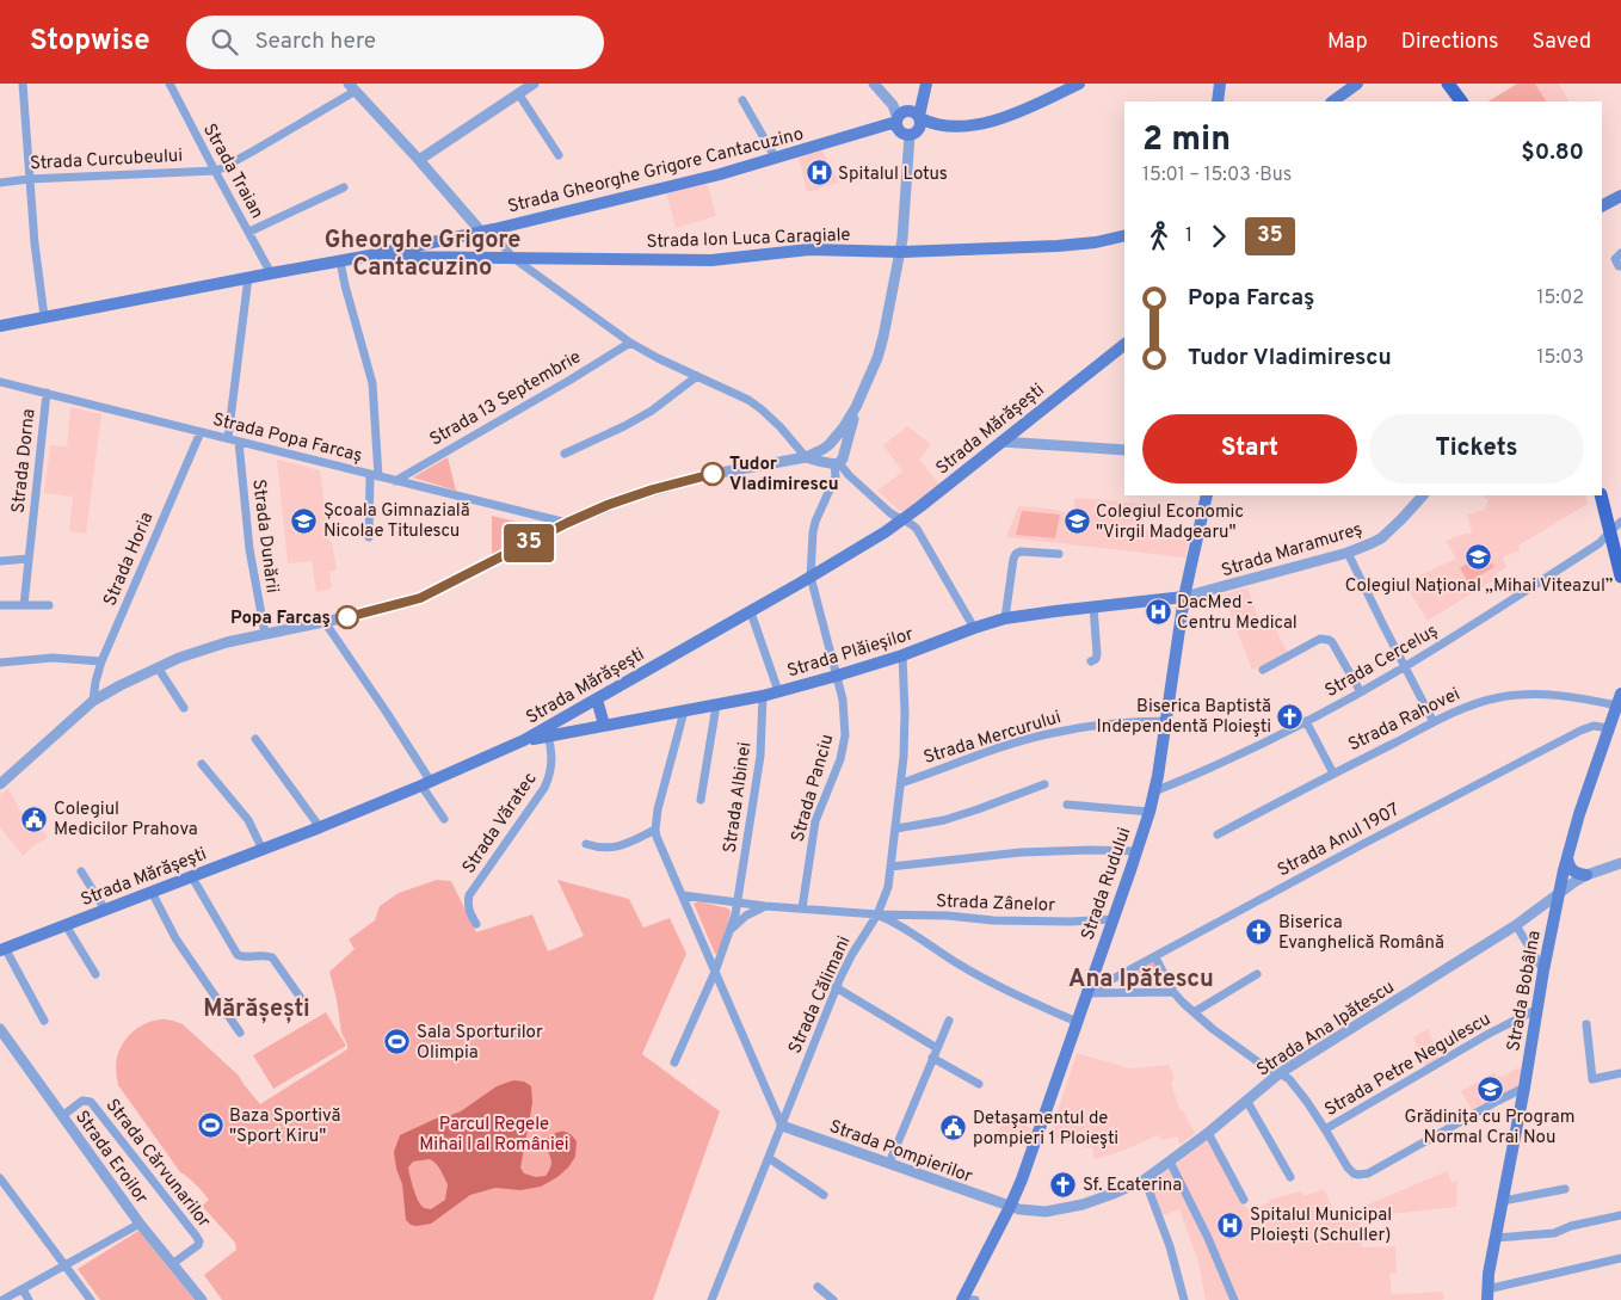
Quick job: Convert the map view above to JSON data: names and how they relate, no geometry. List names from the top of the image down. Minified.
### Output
{"streets":{"main road":["Strada Gheorghe Grigore Cantacuzino","Strada Ion Luca Caragiale","Strada Mărășești","Strada Plăieșilor","Strada Rudului","Strada Bobâlna"],"street":["Strada Curcubeului","Strada Traian","Strada 13 Septembrie","Strada Popa Farcaș","Strada Dorna","Strada Dunării","Strada Maramureș","Strada Horia","Strada Cerceluș","Strada Rahovei","Strada Mercurului","Strada Panciu","Strada Albinei","Strada Văratec","Strada Anul 1907","Strada Zânelor","Strada Călimani","Strada Ana Ipătescu","Strada Petre Negulescu","Strada Pompierilor","Strada Eroilor","Strada Cărvunarilor"]},"crossings":[["Strada Curcubeului","Strada Traian"],["Strada Gheorghe Grigore Cantacuzino","Strada Traian"],["Strada Gheorghe Grigore Cantacuzino","Strada Ion Luca Caragiale"],["Strada 13 Septembrie","Strada Popa Farcaș"],["Strada Mărășești","Strada Plăieșilor"],["Strada Mărășești","Strada Panciu"],["Strada Popa Farcaș","Strada Dorna"],["Strada Popa Farcaș","Strada Dunării"],["Strada Popa Farcaș","Strada Horia"],["Strada Maramureș","Strada Plăieșilor"],["Strada Maramureș","Strada Rudului"],["Strada Plăieșilor","Strada Panciu"],["Strada Plăieșilor","Strada Albinei"],["Strada Plăieșilor","Strada Văratec"],["Strada Plăieșilor","Strada Rudului"],["Strada Plăieșilor","Strada Călimani"],["Strada Cerceluș","Strada Rudului"],["Strada Rahovei","Strada Bobâlna"],["Strada Mercurului","Strada Rudului"],["Strada Mercurului","Strada Călimani"],["Strada Anul 1907","Strada Rudului"],["Strada Anul 1907","Strada Bobâlna"],["Strada Rudului","Strada Zânelor"],["Strada Rudului","Strada Ana Ipătescu"],["Strada Rudului","Strada Pompierilor"],["Strada Zânelor","Strada Călimani"],["Strada Bobâlna","Strada Ana Ipătescu"],["Strada Bobâlna","Strada Petre Negulescu"],["Strada Călimani","Strada Pompierilor"],["Strada Ana Ipătescu","Strada Pompierilor"],["Strada Eroilor","Strada Cărvunarilor"]],"districts":["Gheorghe Grigore Cantacuzino","Ana Ipătescu","Mărășești"],"parks":["Parcul Regele Mihai I al României"],"places":{"hospital":["Spitalul Lotus","DacMed - Centru Medical","Spitalul Municipal Ploiești (Schuller)"],"other":["Tudor Vladimirescu","Popa Farcaş"],"school or university":["Școala Gimnazială Nicolae Titulescu","Colegiul Economic \"Virgil Madgearu\"","Colegiul Național „Mihai Viteazul”","Grădinița cu Program Normal Crai Nou"],"church":["Biserica Baptistă Independentă Ploieşti","Biserica Evanghelică Română","Sf. Ecaterina"],"public building":["Colegiul Medicilor Prahova","Detaşamentul de pompieri 1 Ploieşti"],"sports":["Sala Sporturilor Olimpia","Baza Sportivă \"Sport Kiru\""]},"lines":["bus line 35"],"page":{"header":"Stopwise","search":"Search here","nav":["Map","Directions","Saved"],"on_map":"35","heading":["2 min","15:01 – 15:03 · Bus","$0.80"],"legs":["1","35"],"list":[{"name":"Popa Farcaş","value":"15:02"},{"name":"Tudor Vladimirescu","value":"15:03"}],"buttons":["Start","Tickets"]}}
